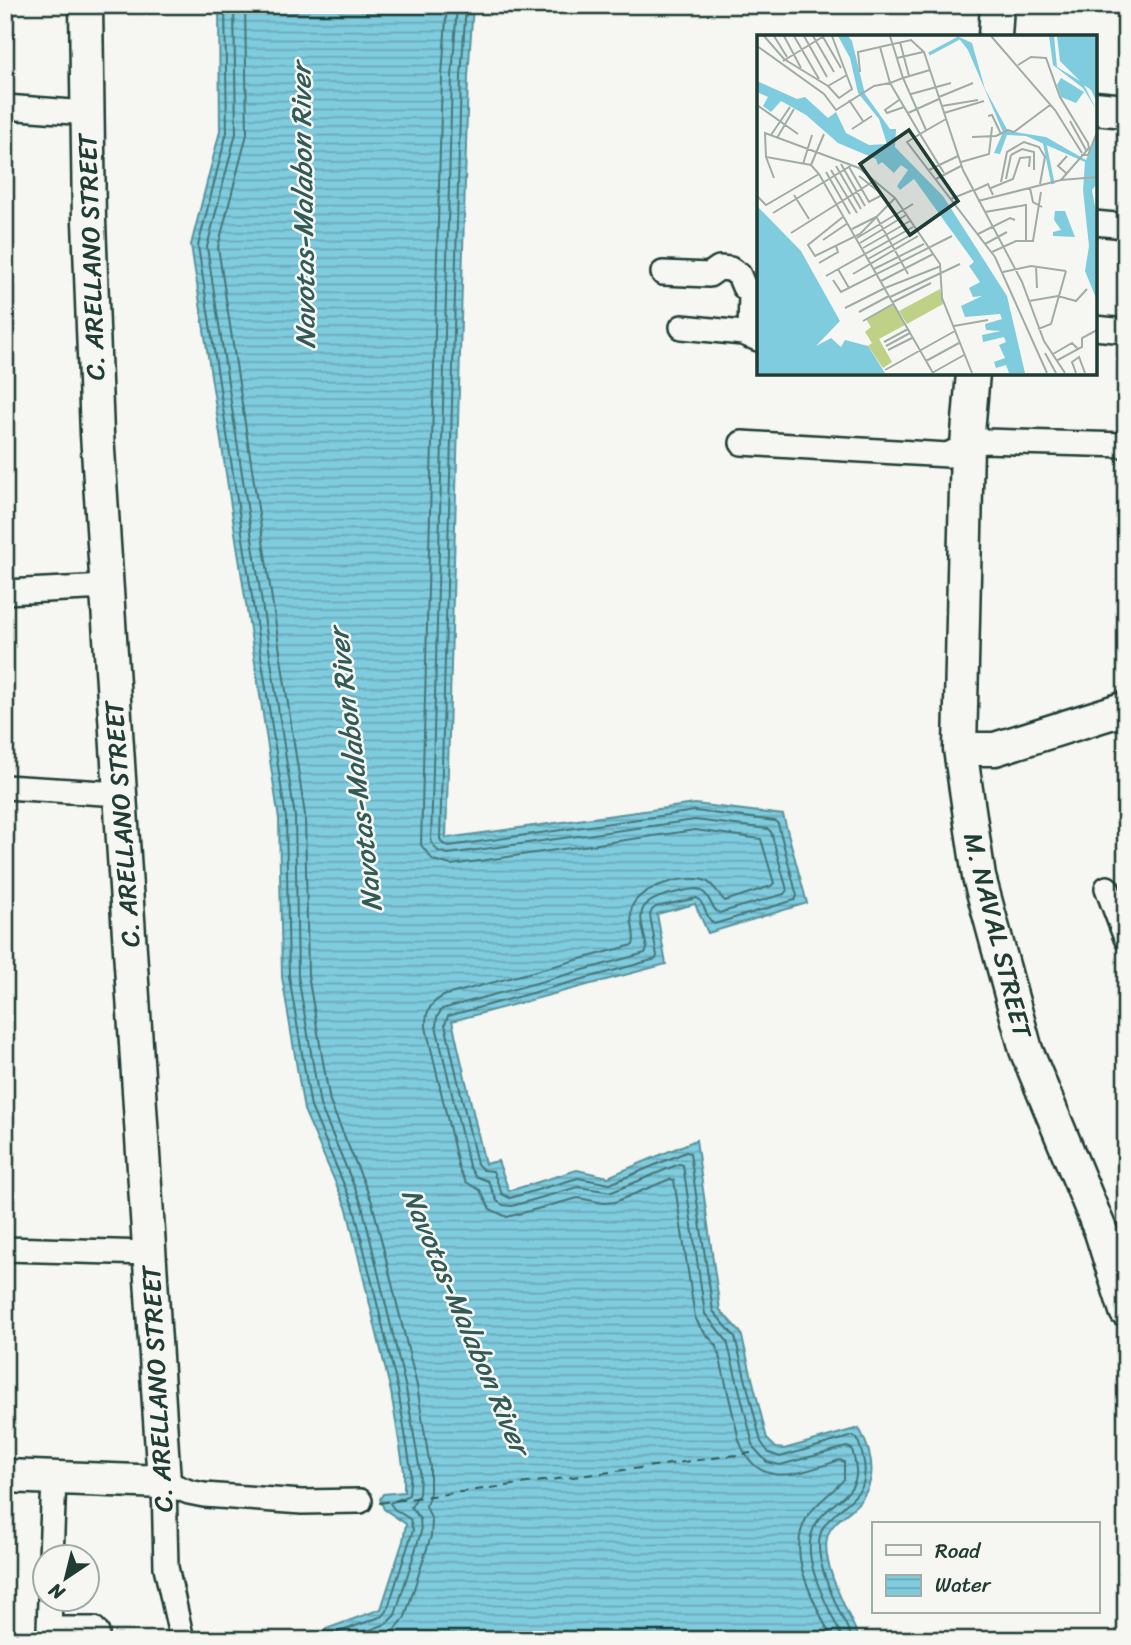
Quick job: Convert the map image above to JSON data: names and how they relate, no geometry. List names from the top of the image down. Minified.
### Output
{"streets":{"main road":["C. ARELLANO STREET","M. NAVAL STREET"]},"water":["Navotas-Malabon River"],"legend":["Road","Water"],"north":"bottom left"}
